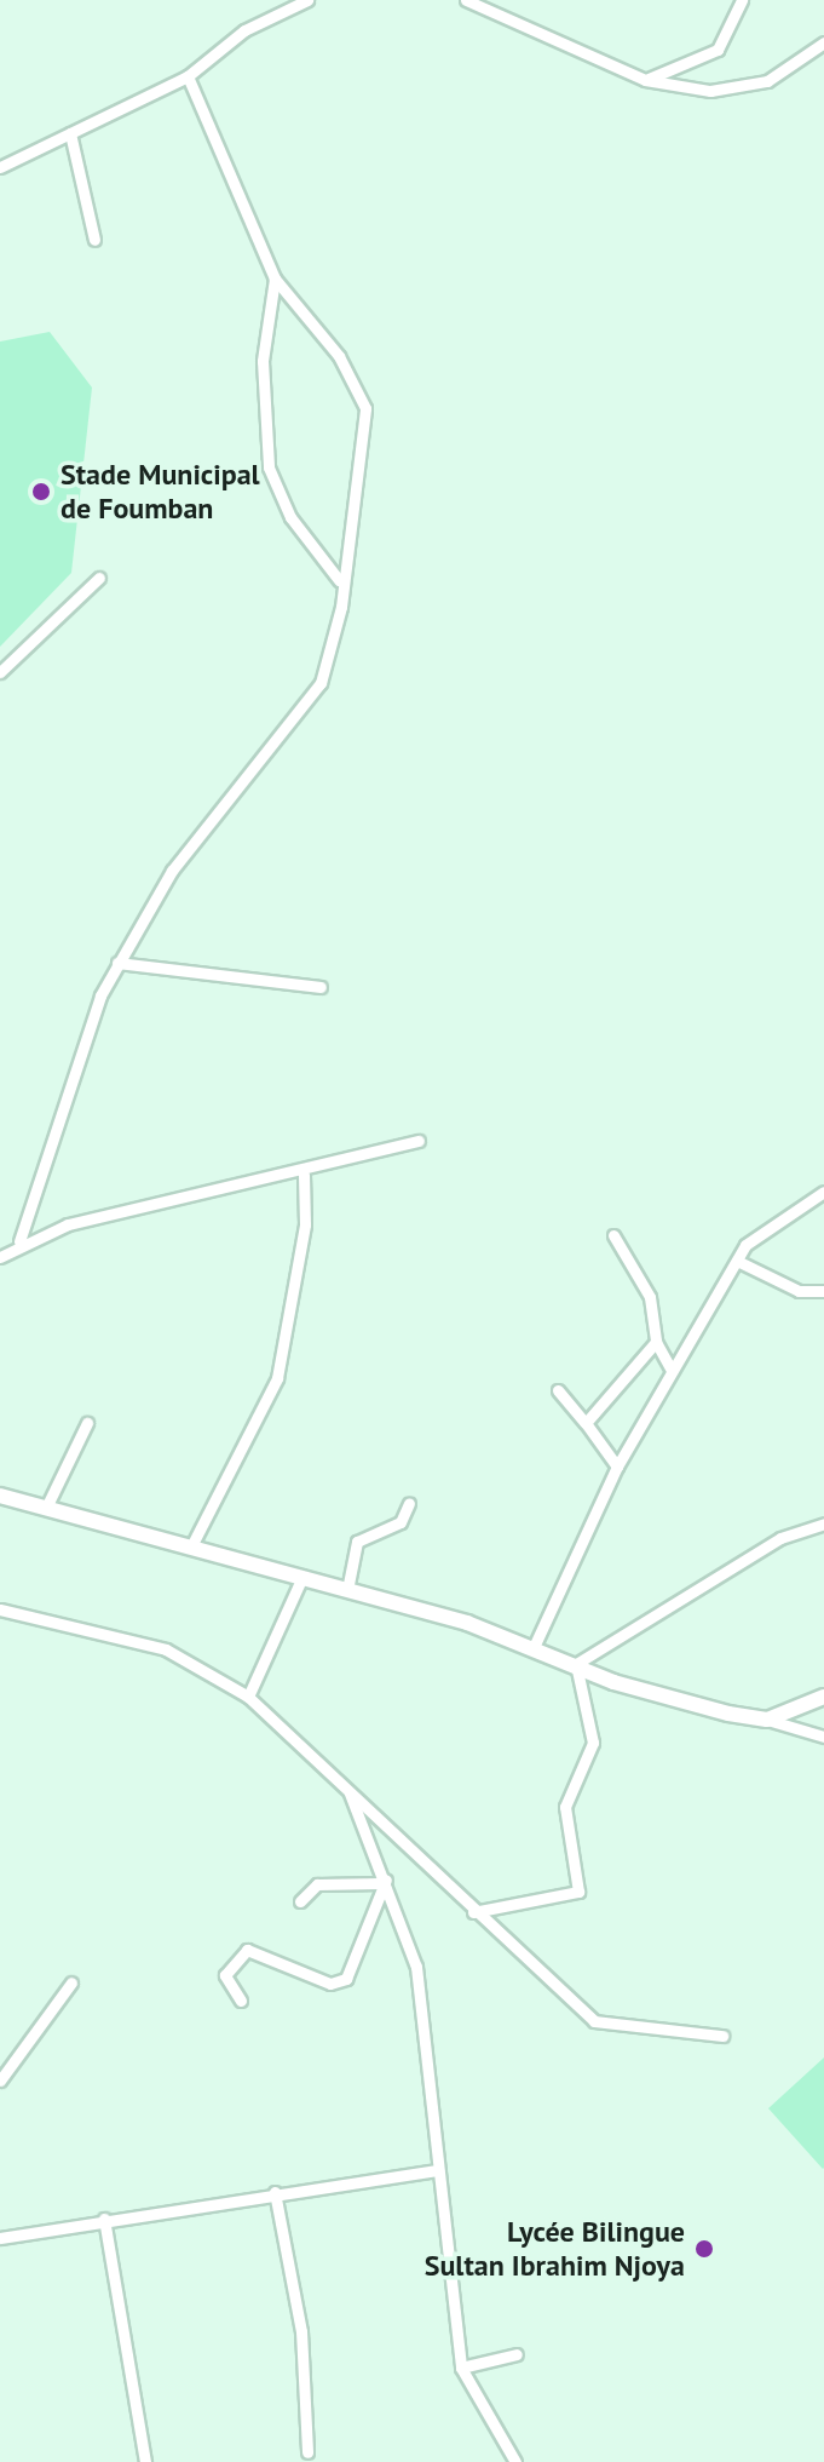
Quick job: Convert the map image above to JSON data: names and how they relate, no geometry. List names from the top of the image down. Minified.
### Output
{"places":["Stade Municipal de Foumban","Lycée Bilingue Sultan Ibrahim Njoya"]}
